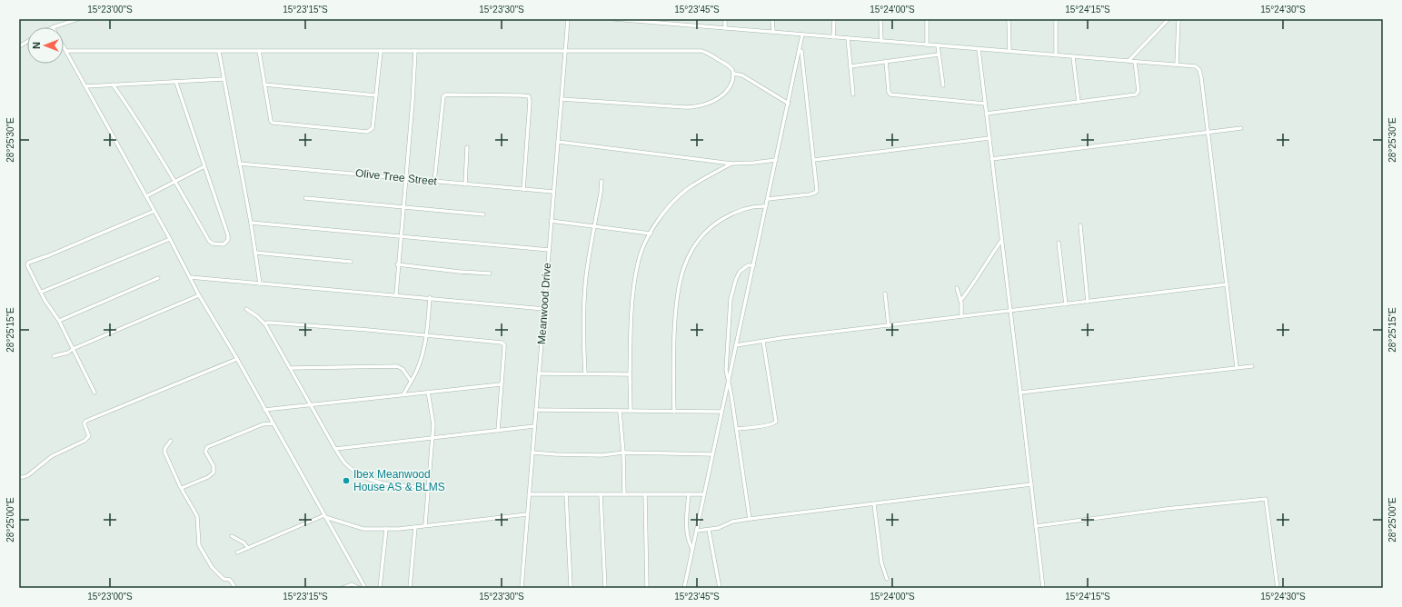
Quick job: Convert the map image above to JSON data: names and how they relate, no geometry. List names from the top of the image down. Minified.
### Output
{"streets":{"street":["Olive Tree Street","Meanwood Drive"]},"crossings":[["Olive Tree Street","Meanwood Drive"]],"places":["Ibex Meanwood House AS & BLMS"],"north":"left","coordinates":["15°23'00\"S","15°23'15\"S","15°23'30\"S","15°23'45\"S","15°24'00\"S","15°24'15\"S","15°24'30\"S","28°25'30\"E","28°25'15\"E","28°25'00\"E"]}
